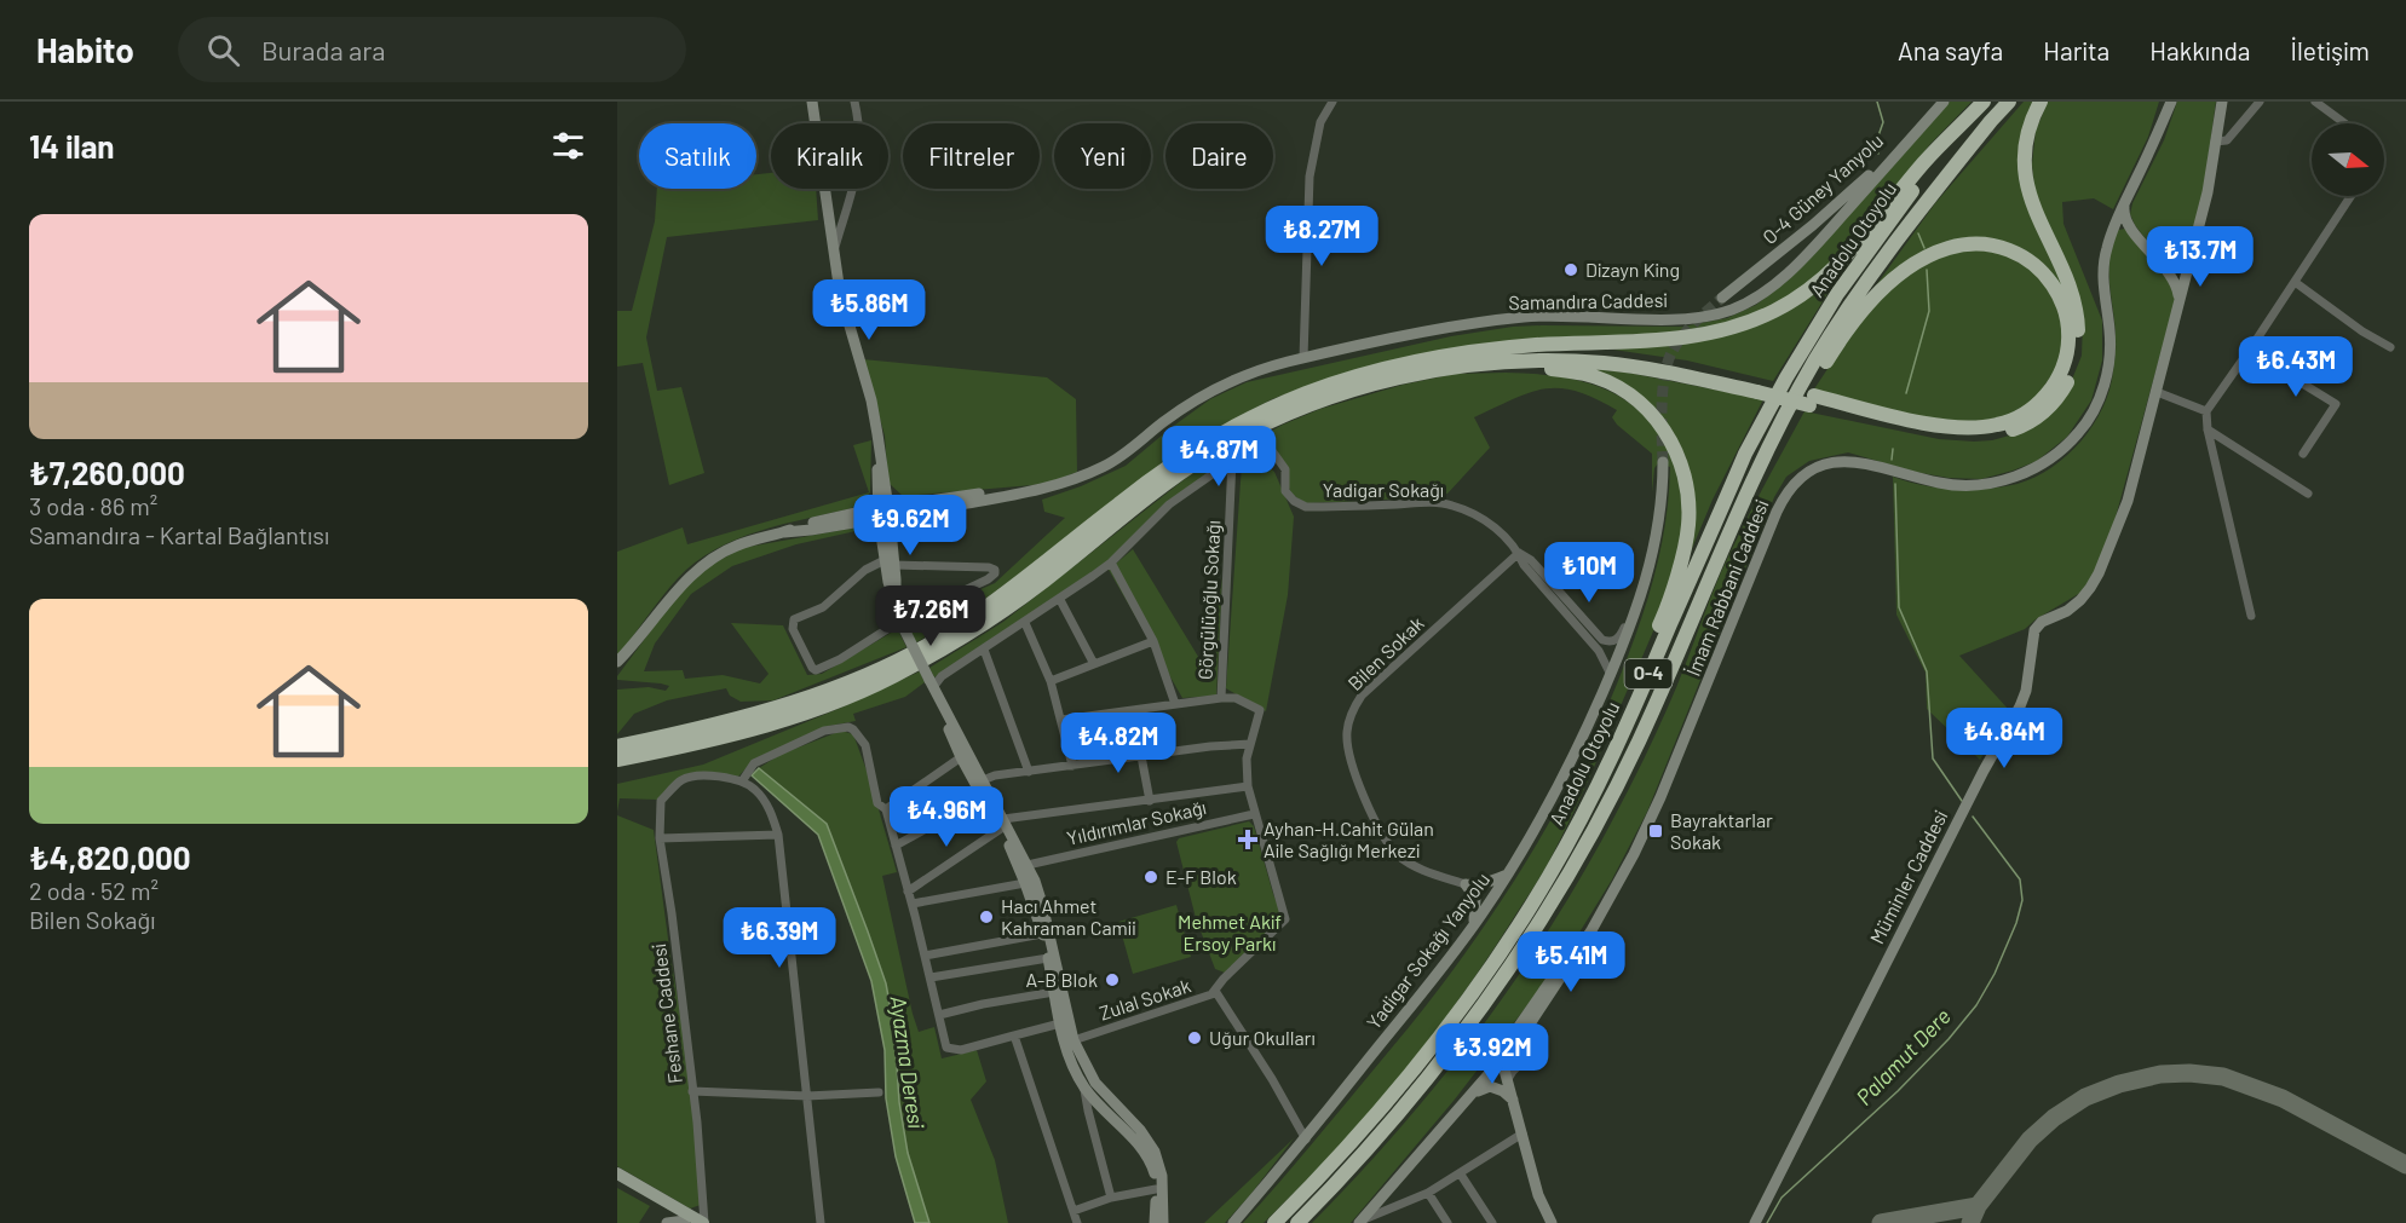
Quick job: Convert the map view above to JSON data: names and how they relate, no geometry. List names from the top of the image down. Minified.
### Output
{"streets":{"highway":["Anadolu Otoyolu","O-4"],"main road":["O-4 Güney Yanyolu","Samandıra Caddesi","İmam Rabbani Caddesi","Müminler Caddesi","Yadigar Sokağı Yanyolu"],"street":["Yadigar Sokağı","Görgülüoğlu Sokağı","Bilen Sokak","Yıldırımlar Sokağı","Zulal Sokak","Feshane Caddesi"]},"crossings":[["O-4 Güney Yanyolu","Samandıra Caddesi"],["Yadigar Sokağı","Görgülüoğlu Sokağı"],["Yadigar Sokağı","Bilen Sokak"],["Yadigar Sokağı","Yadigar Sokağı Yanyolu"],["Görgülüoğlu Sokağı","Zulal Sokak"],["Yıldırımlar Sokağı","Zulal Sokak"]],"water":["Palamut Dere","Ayazma Deresi"],"parks":["Mehmet Akif Ersoy Parkı"],"places":{"other":["Dizayn King","E-F Blok","Hacı Ahmet Kahraman Camii","A-B Blok","Uğur Okulları"],"transit":["Bayraktarlar Sokak"],"health":["Ayhan-H.Cahit Gülan Aile Sağlığı Merkezi"]},"north":"right","page":{"header":"Habito","search":"Burada ara","nav":["Ana sayfa","Harita","Hakkında","İletişim"],"heading":"14 ilan","chip":["Satılık","Kiralık","Filtreler","Yeni","Daire"],"list":[{"name":"₺7,260,000","note":"3 oda · 86 m² · Samandıra - Kartal Bağlantısı"},{"name":"₺4,820,000","note":"2 oda · 52 m² · Bilen Sokağı"}],"price":["₺8.27M","₺13.7M","₺5.86M","₺6.43M","₺4.87M","₺9.62M","₺10M","₺7.26M","₺4.84M","₺4.82M","₺4.96M","₺6.39M","₺5.41M","₺3.92M"]}}
